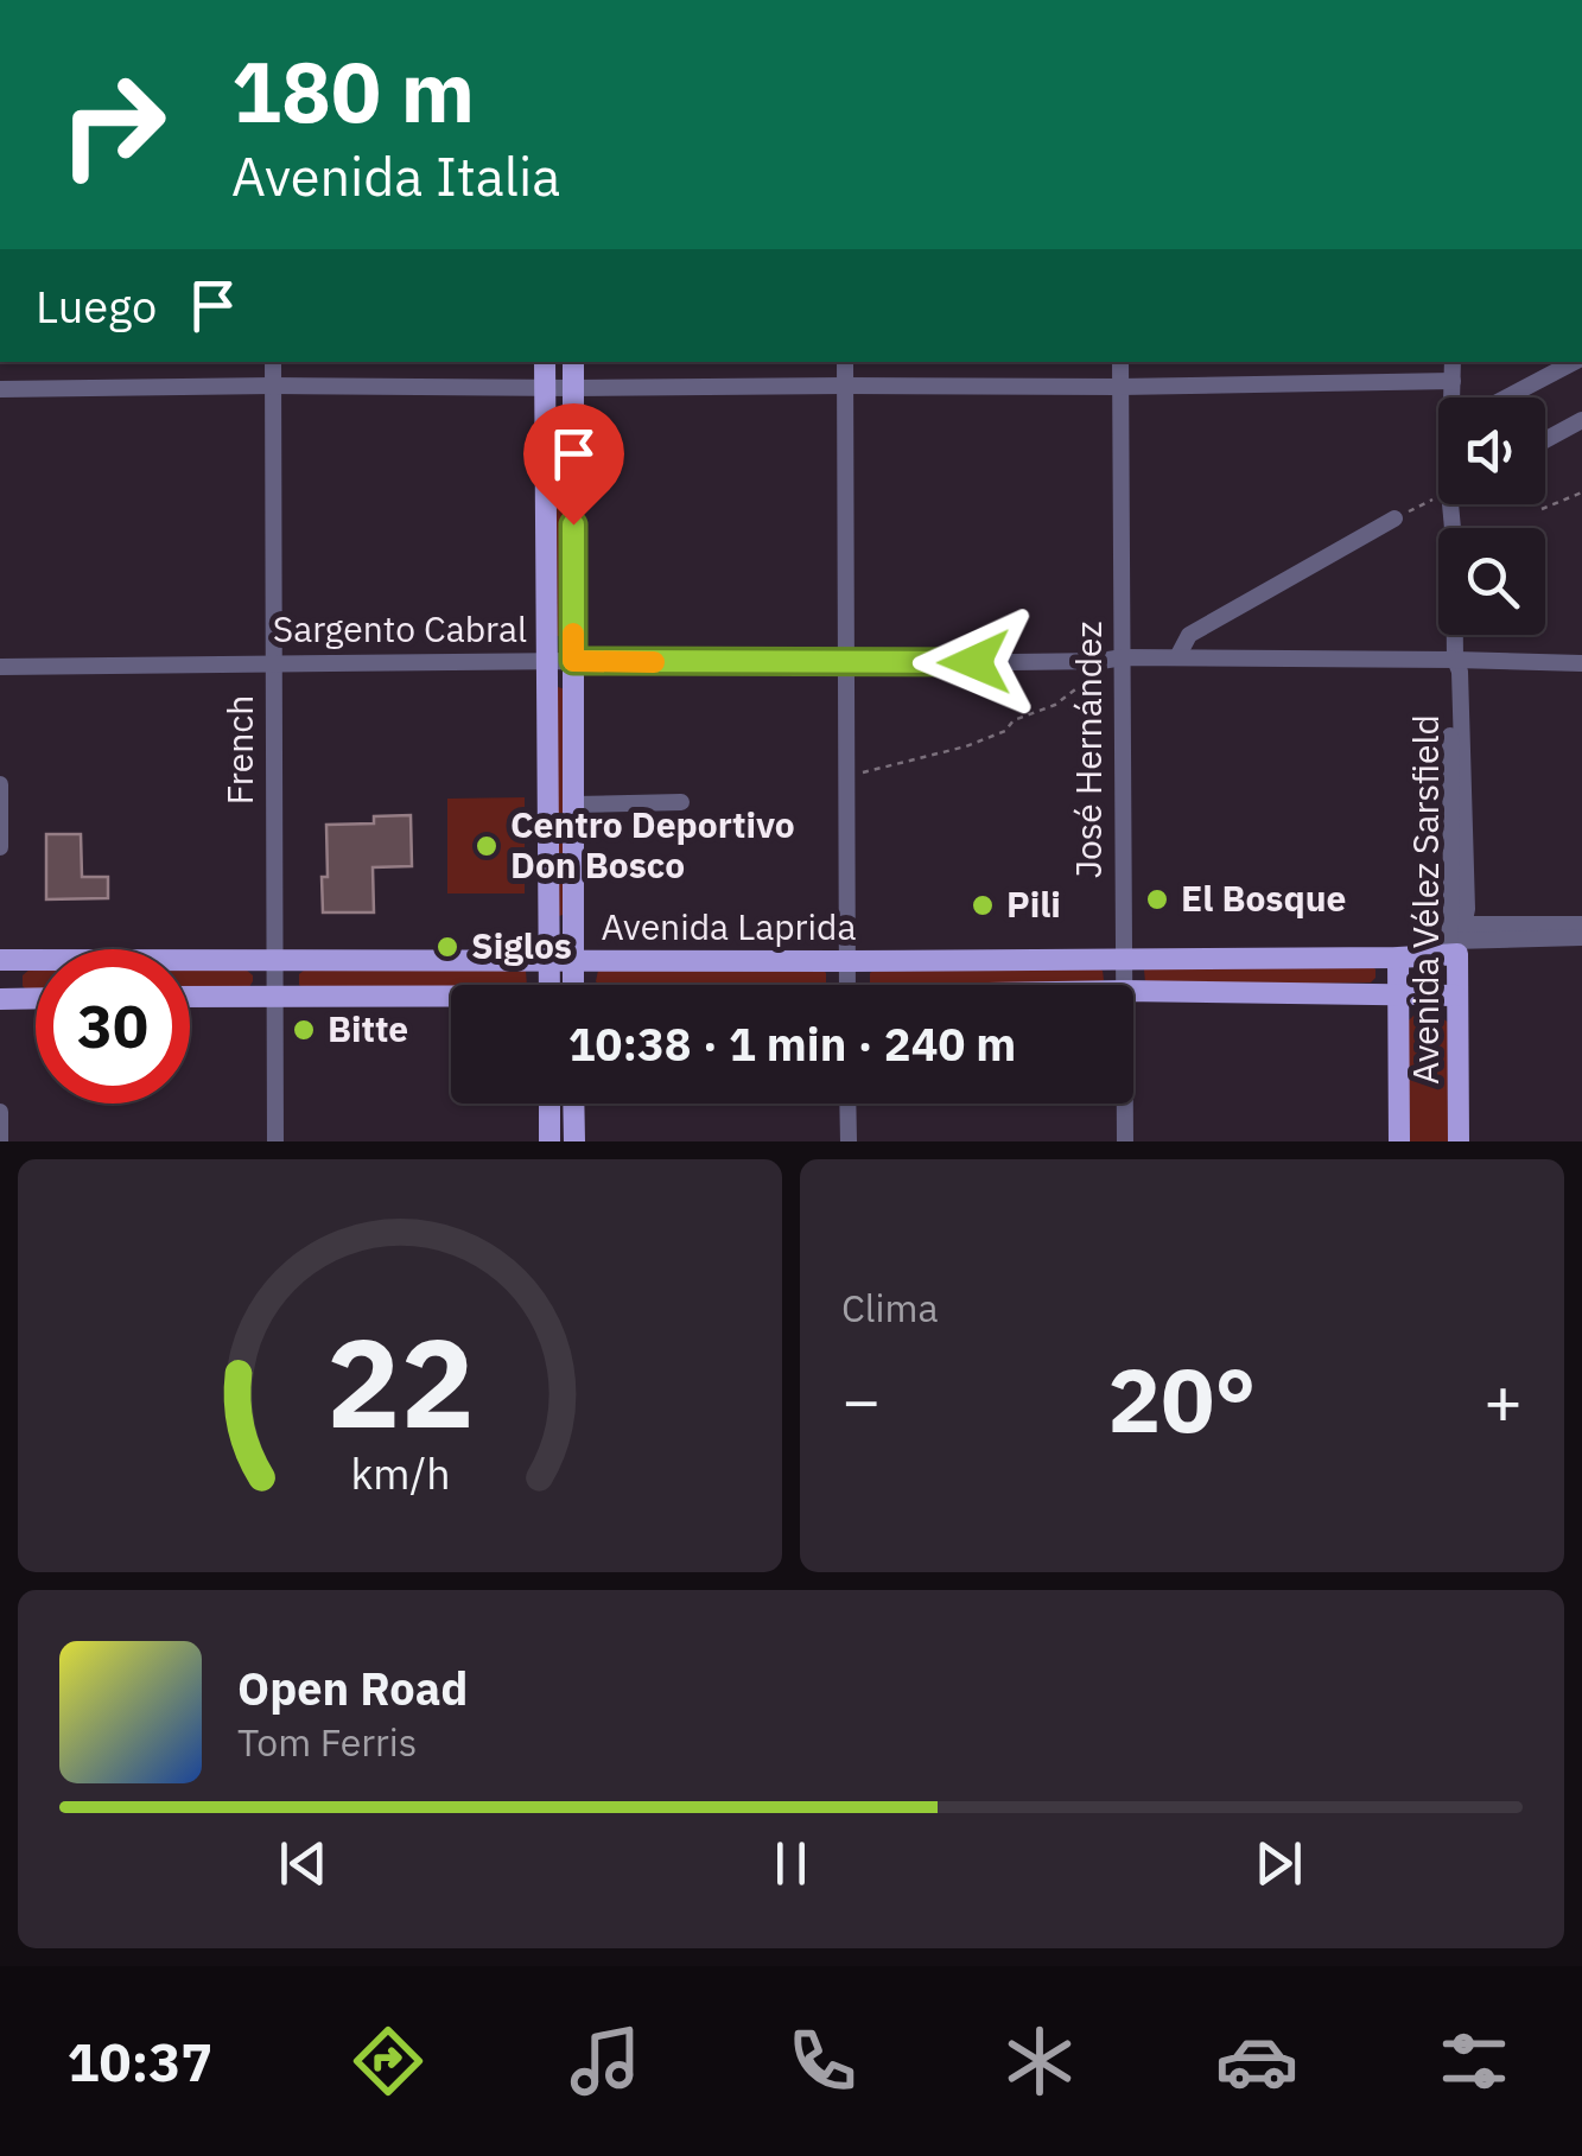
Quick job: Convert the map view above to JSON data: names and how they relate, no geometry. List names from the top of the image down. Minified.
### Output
{"streets":{"main road":["Avenida Vélez Sarsfield","Avenida Laprida"],"street":["Sargento Cabral","French","José Hernández"]},"crossings":[["Sargento Cabral","French"],["Sargento Cabral","José Hernández"],["Sargento Cabral","Avenida Vélez Sarsfield"],["French","Avenida Laprida"],["José Hernández","Avenida Laprida"],["Avenida Vélez Sarsfield","Avenida Laprida"]],"places":["Centro Deportivo Don Bosco","El Bosque","Pili","Siglos","Bitte"],"page":{"turn":["180 m","Avenida Italia"],"then":"Luego","limit":"30","trip":"10:38 · 1 min · 240 m","tile":"Clima","heat":["−","20°","+"],"song":["Open Road","Tom Ferris"],"tabs":"10:37","gauge":["22","km/h"]}}
